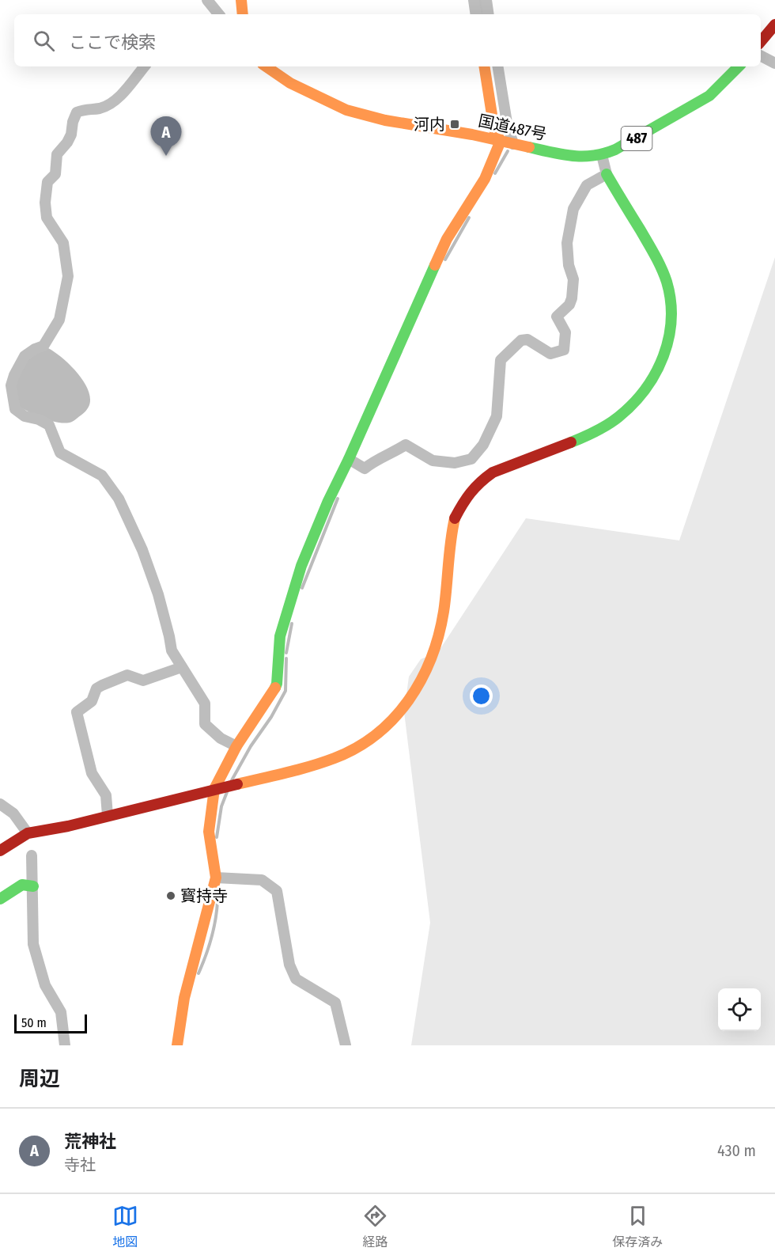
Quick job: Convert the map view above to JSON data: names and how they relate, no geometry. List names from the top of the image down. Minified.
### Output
{"streets":{"main road":["国道487号","487"]},"places":{"transit":["河内"],"other":["寳持寺"]},"scale_bar":"50 m","page":{"search":"ここで検索","pins":"A","scale":"50 m","heading":"周辺","list":[{"mark":"A","name":"荒神社","note":"寺社","value":"430 m"}],"nav":["地図","経路","保存済み"]}}
